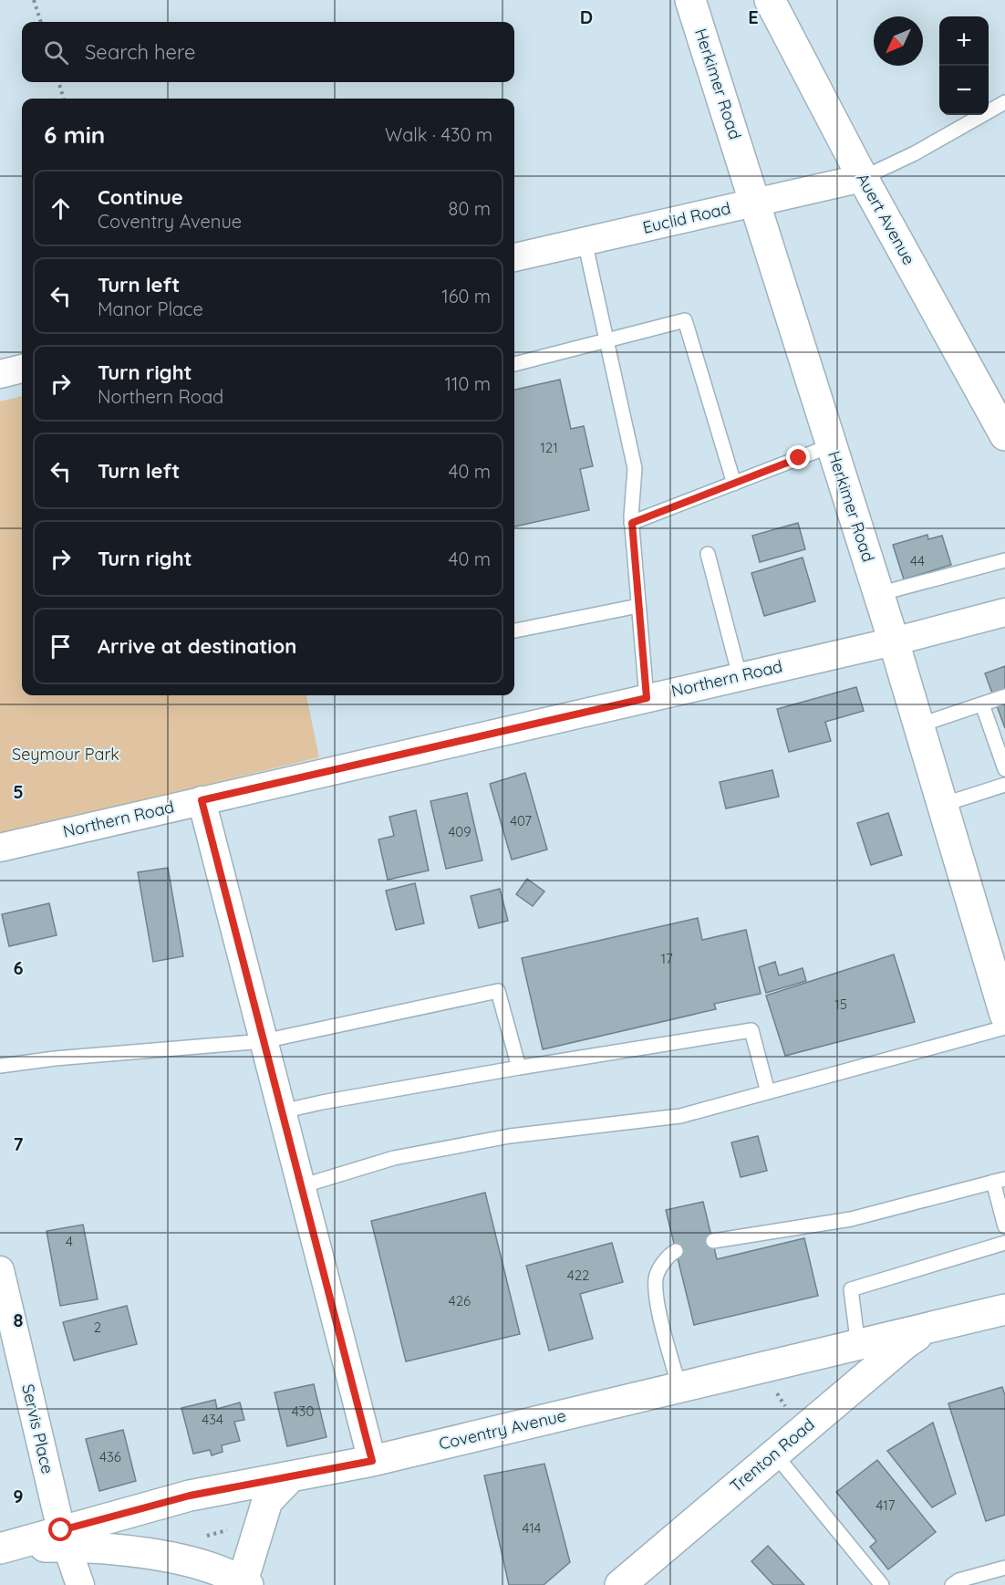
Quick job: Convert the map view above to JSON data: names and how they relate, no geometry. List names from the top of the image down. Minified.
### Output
{"streets":{"street":["Herkimer Road","Euclid Road","Auert Avenue","Northern Road","Servis Place","Coventry Avenue","Trenton Road"]},"crossings":[["Herkimer Road","Euclid Road"],["Herkimer Road","Northern Road"],["Euclid Road","Auert Avenue"],["Servis Place","Coventry Avenue"],["Coventry Avenue","Trenton Road"]],"parks":["Seymour Park"],"house_numbers":["121","44","407","409","17","15","4","422","426","2","430","434","436","417","414"],"north":"bottom left","page":{"map_buttons":["+","−"],"search":"Search here","heading":["6 min","Walk · 430 m"],"list":[["Continue","Coventry Avenue","80 m"],["Turn left","Manor Place","160 m"],["Turn right","Northern Road","110 m"],["Turn left","40 m"],["Turn right","40 m"],"Arrive at destination"]},"grid":{"columns":["D","E"],"rows":["5","6","7","8","9"]}}
